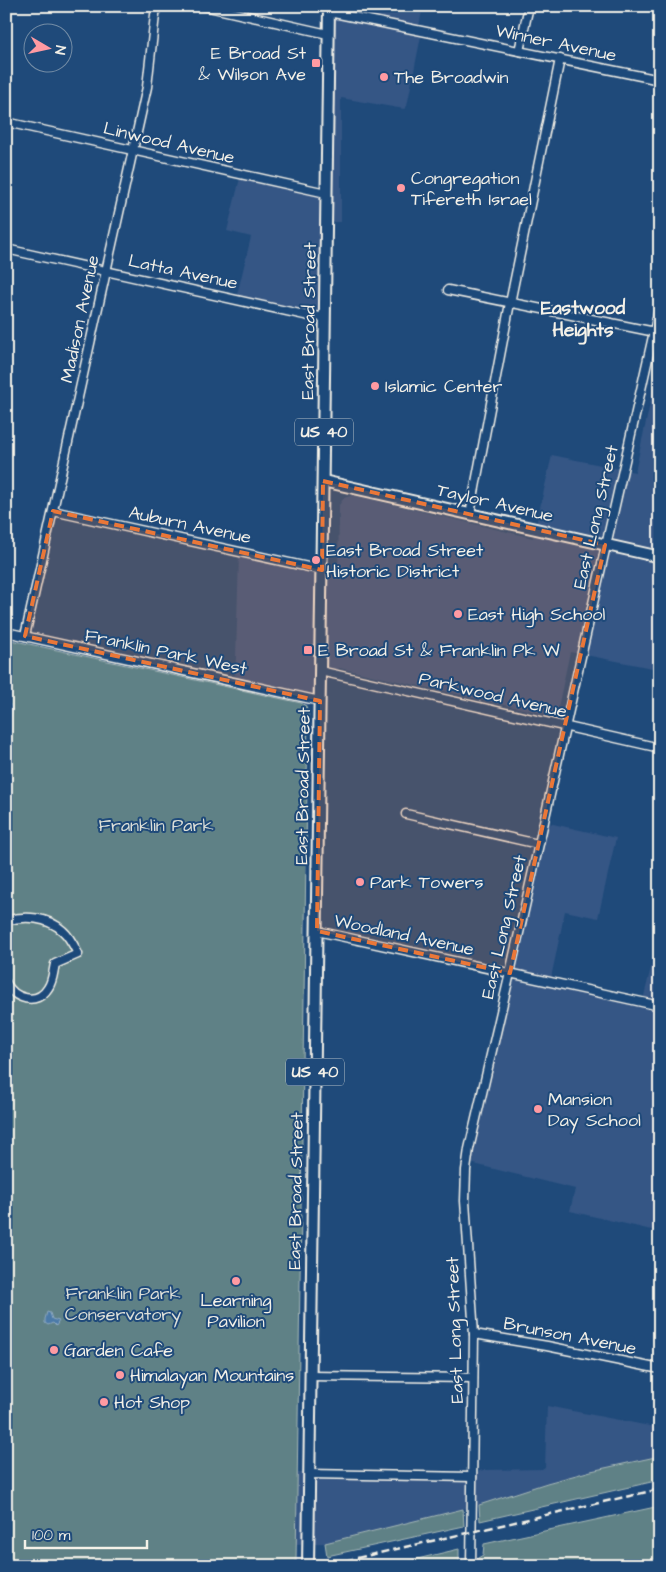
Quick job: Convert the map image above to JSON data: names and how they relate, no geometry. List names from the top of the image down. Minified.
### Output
{"streets":{"main road":["East Broad Street","US 40","Taylor Avenue"],"street":["Winner Avenue","Linwood Avenue","Latta Avenue","Madison Avenue","East Long Street","Auburn Avenue","Franklin Park West","Parkwood Avenue","Woodland Avenue","Brunson Avenue"]},"crossings":[["Winner Avenue","East Broad Street"],["Linwood Avenue","Madison Avenue"],["Linwood Avenue","East Broad Street"],["Latta Avenue","Madison Avenue"],["Latta Avenue","East Broad Street"],["Madison Avenue","Auburn Avenue"],["Madison Avenue","Franklin Park West"],["East Broad Street","Taylor Avenue"],["East Broad Street","Auburn Avenue"],["East Broad Street","Franklin Park West"],["East Broad Street","Parkwood Avenue"],["East Broad Street","Woodland Avenue"],["Taylor Avenue","East Long Street"],["East Long Street","Parkwood Avenue"],["East Long Street","Woodland Avenue"],["East Long Street","Brunson Avenue"]],"districts":["Eastwood Heights"],"parks":["Franklin Park","Franklin Park Conservatory"],"places":{"transit":["E Broad St & Wilson Ave","E Broad St & Franklin Pk W"],"other":["The Broadwin","Congregation Tifereth Israel","Islamic Center","East Broad Street Historic District","East High School","Park Towers","Mansion Day School","Learning Pavilion","Garden Cafe","Himalayan Mountains","Hot Shop"]},"scale_bar":"100 m","north":"right"}
